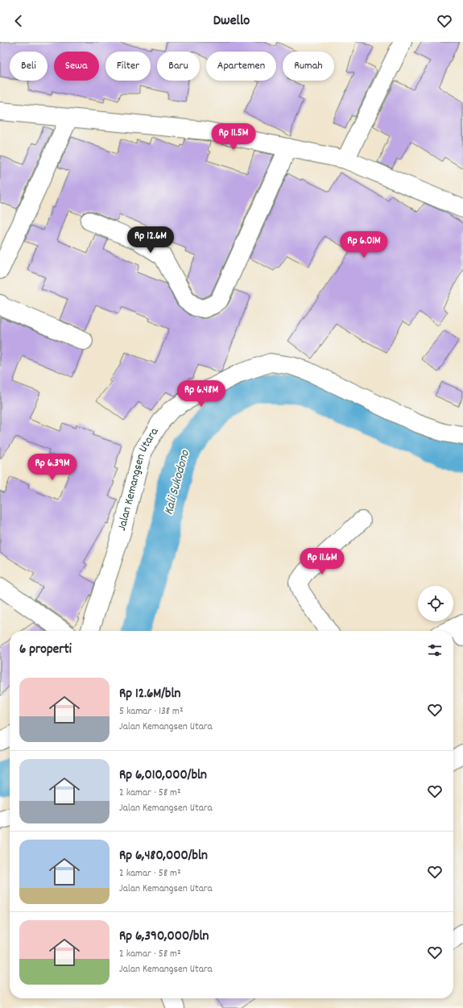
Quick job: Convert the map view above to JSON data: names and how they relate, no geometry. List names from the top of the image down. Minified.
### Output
{"streets":{"street":["Jalan Kemangsen Utara"]},"water":["Kali Sukodono"],"page":{"header":"Dwello","chip":["Beli","Sewa","Filter","Baru","Apartemen","Rumah"],"price":["Rp 11.5M","Rp 12.6M","Rp 6.01M","Rp 6.48M","Rp 6.39M","Rp 11.6M"],"heading":"6 properti","list":[{"name":"Rp 12.6M/bln","note":"5 kamar · 138 m² · Jalan Kemangsen Utara"},{"name":"Rp 6,010,000/bln","note":"2 kamar · 58 m² · Jalan Kemangsen Utara"},{"name":"Rp 6,480,000/bln","note":"2 kamar · 58 m² · Jalan Kemangsen Utara"},{"name":"Rp 6,390,000/bln","note":"2 kamar · 58 m² · Jalan Kemangsen Utara"}]}}
